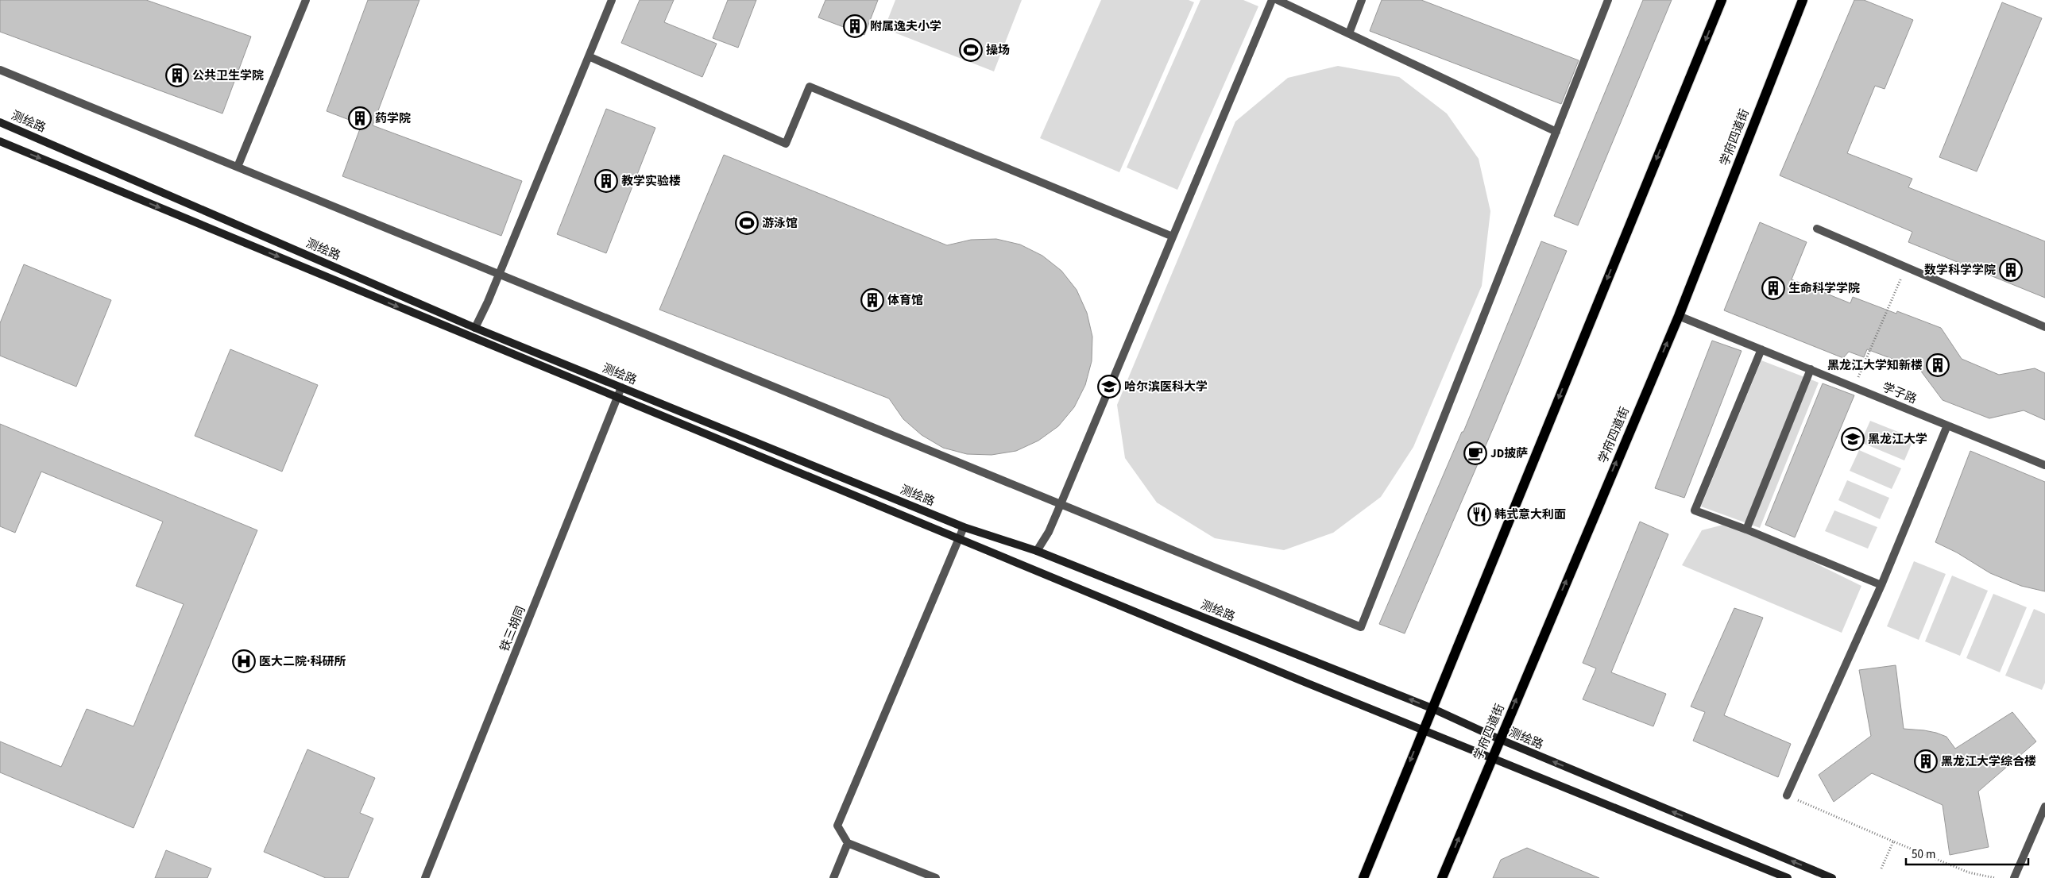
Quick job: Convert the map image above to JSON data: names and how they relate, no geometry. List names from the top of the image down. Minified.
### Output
{"streets":{"main road":["测绘路","学府四道街"],"street":["学子路","铁三胡同"]},"crossings":[["测绘路","学府四道街"],["测绘路","铁三胡同"],["学府四道街","学子路"]],"places":{"building":["附属逸夫小学","公共卫生学院","药学院","教学实验楼","数学科学学院","生命科学学院","体育馆","黑龙江大学知新楼","黑龙江大学综合楼"],"sports":["操场","游泳馆"],"school or university":["哈尔滨医科大学","黑龙江大学"],"cafe":["JD披萨"],"restaurant":["韩式意大利面"],"hospital":["医大二院·科研所"]},"scale_bar":"50 m"}
